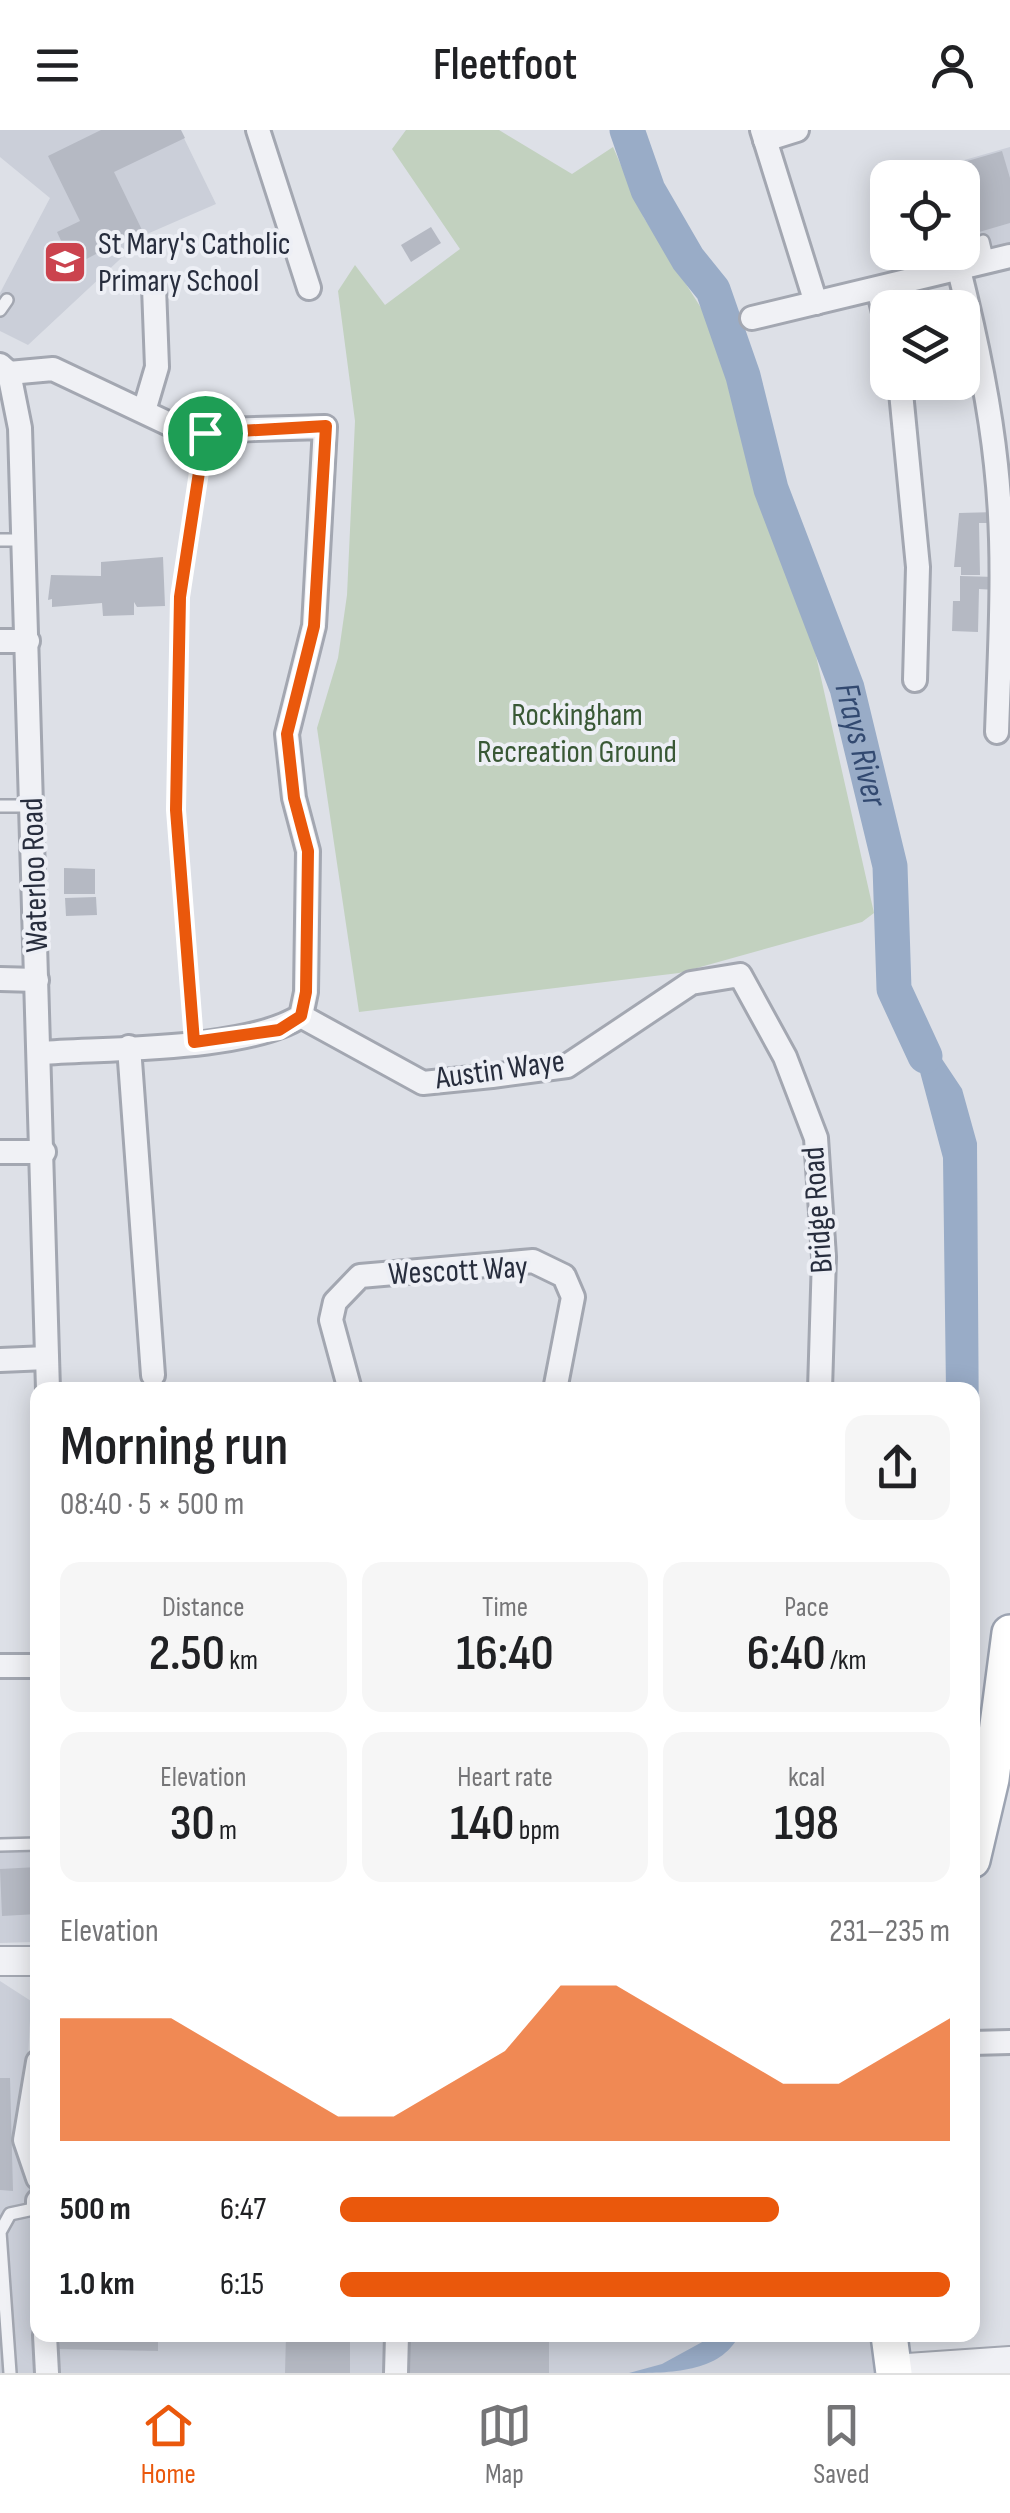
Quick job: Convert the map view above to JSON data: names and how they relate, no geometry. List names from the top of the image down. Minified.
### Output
{"streets":{"street":["Waterloo Road","Austin Waye","Bridge Road","Wescott Way"]},"crossings":[["Austin Waye","Bridge Road"]],"water":["Frays River"],"parks":["Rockingham Recreation Ground"],"places":{"school or university":["St Mary's Catholic Primary School"]},"page":{"header":"Fleetfoot","heading":["Morning run","08:40 · 5 × 500 m"],"stats":[["Distance","2.50 km"],["Time","16:40"],["Pace","6:40 /km"],["Elevation","30 m"],["Heart rate","140 bpm"],["kcal","198"]],"chart":["Elevation","231–235 m"],"list":[{"name":"500 m","note":"6:47"},{"name":"1.0 km","note":"6:15"}],"tabs":["Home","Map","Saved"]}}
